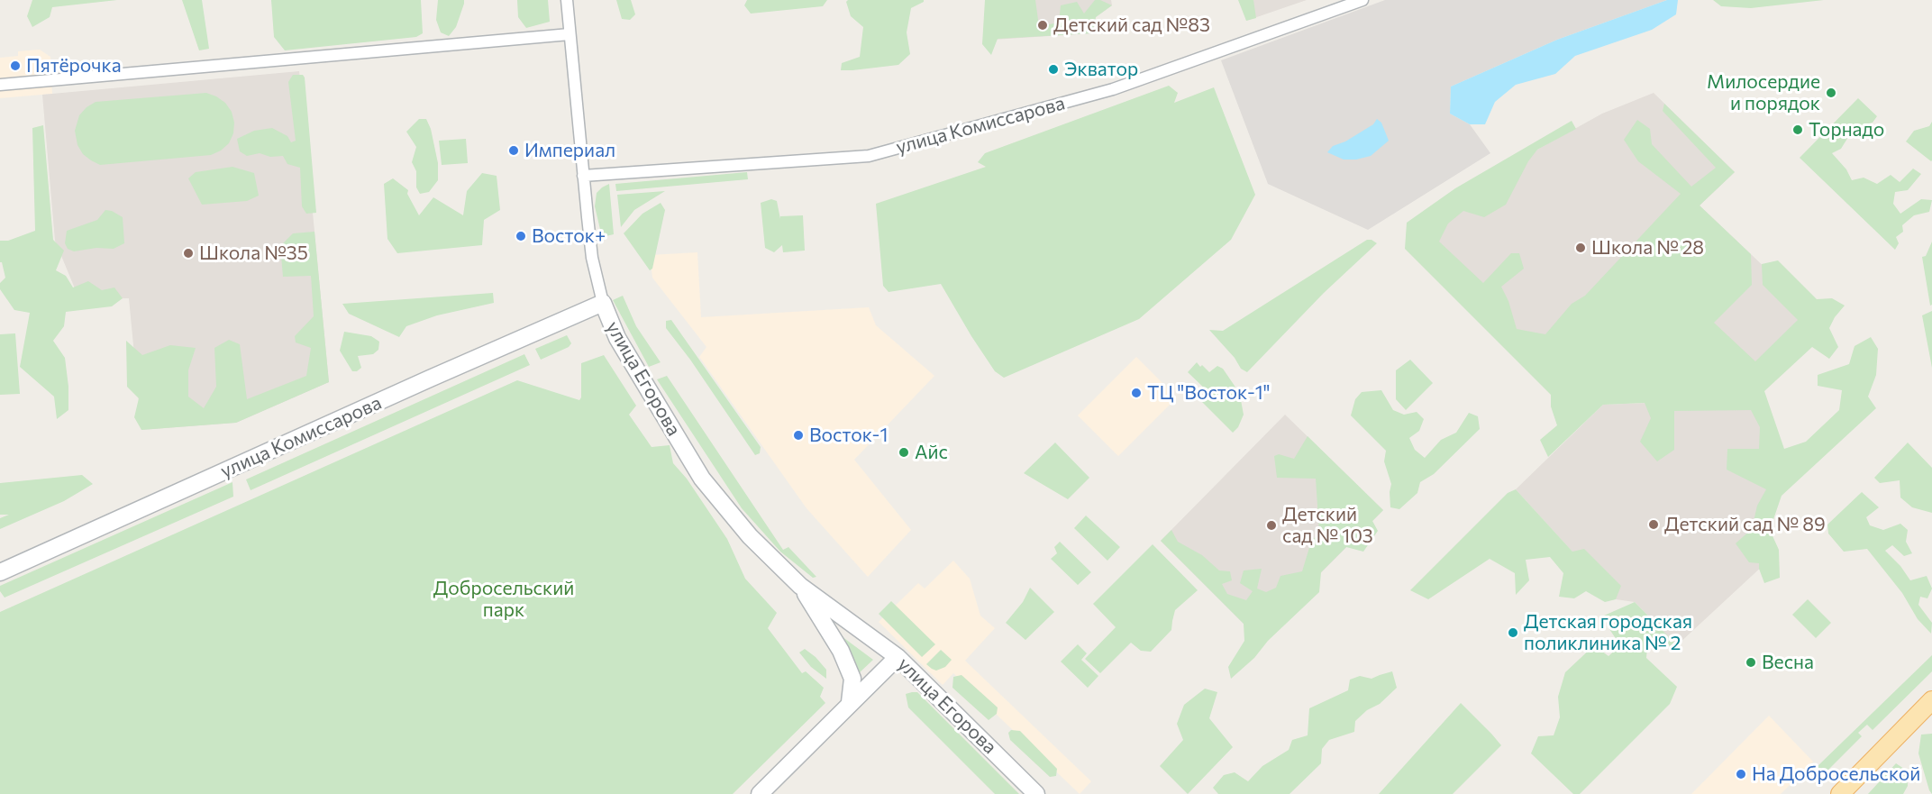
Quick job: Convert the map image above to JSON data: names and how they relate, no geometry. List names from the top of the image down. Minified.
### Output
{"streets":{"main road":["улица Комиссарова","улица Егорова"]},"crossings":[["улица Комиссарова","улица Егорова"]],"parks":["Добросельский парк"],"places":["Детский сад №83","Пятёрочка","Экватор","Милосердие и порядок","Торнадо","Империал","Восток+","Школа № 28","Школа №35","ТЦ \"Восток-1\"","Восток-1","Айс","Детский сад № 89","Детский сад № 103","Детская городская поликлиника № 2","Весна","На Добросельской"]}
